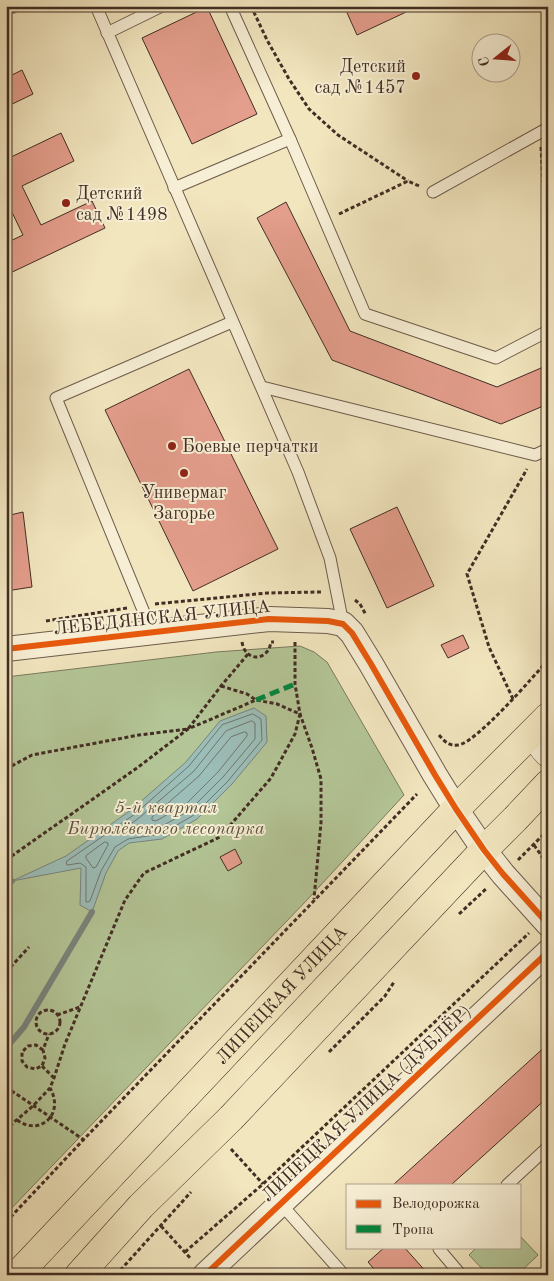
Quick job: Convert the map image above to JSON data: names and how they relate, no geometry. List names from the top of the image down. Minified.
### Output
{"streets":{"main road":["ЛИПЕЦКАЯ УЛИЦА"],"street":["ЛЕБЕДЯНСКАЯ УЛИЦА","ЛИПЕЦКАЯ УЛИЦА (ДУБЛЁР)"]},"parks":["5-й квартал Бирюлёвского лесопарка"],"places":["Детский сад №1457","Детский сад №1498","Боевые перчатки","Универмаг Загорье"],"legend":["Велодорожка","Тропа"],"north":"left"}
